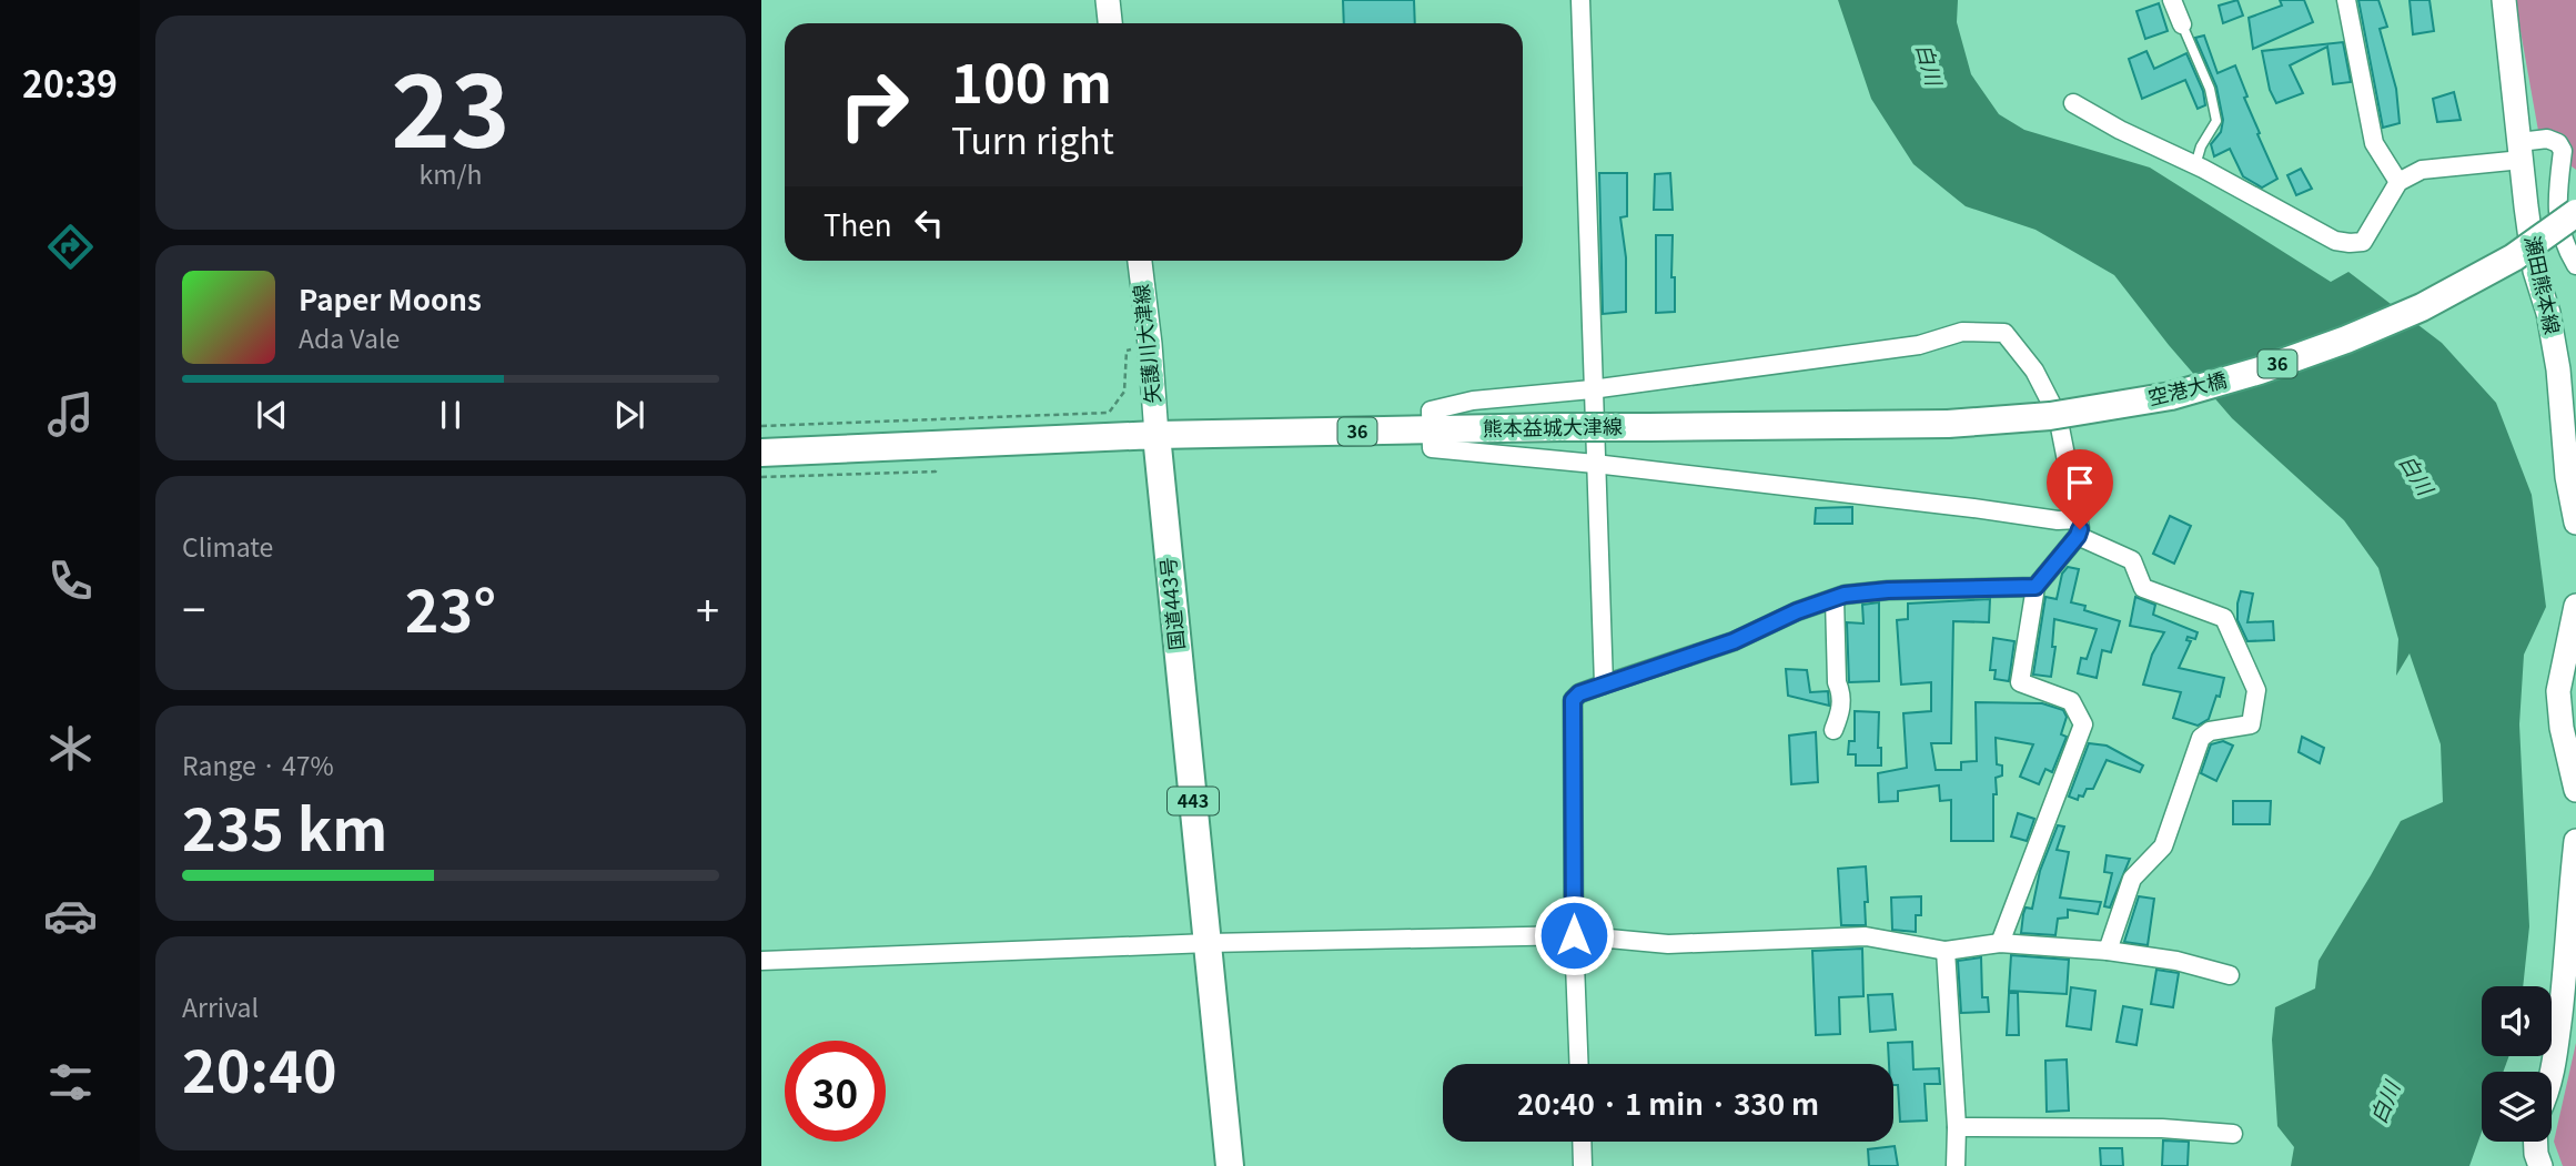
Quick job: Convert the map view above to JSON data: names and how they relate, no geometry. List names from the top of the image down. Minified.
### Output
{"streets":{"main road":["瀬田熊本線","矢護川大津線","36","空港大橋","熊本益城大津線","国道443号","443"]},"crossings":[["矢護川大津線","熊本益城大津線"],["矢護川大津線","国道443号"],["空港大橋","熊本益城大津線"],["熊本益城大津線","国道443号"]],"water":["白川"],"page":{"tabs":"20:39","tile":[["23","km/h"],"Climate",["Range · 47%","235 km"],["Arrival","20:40"]],"turn":["100 m","Turn right"],"then":"Then","song":["Paper Moons","Ada Vale"],"heat":["−","23°","+"],"limit":"30","trip":"20:40 · 1 min · 330 m"}}
